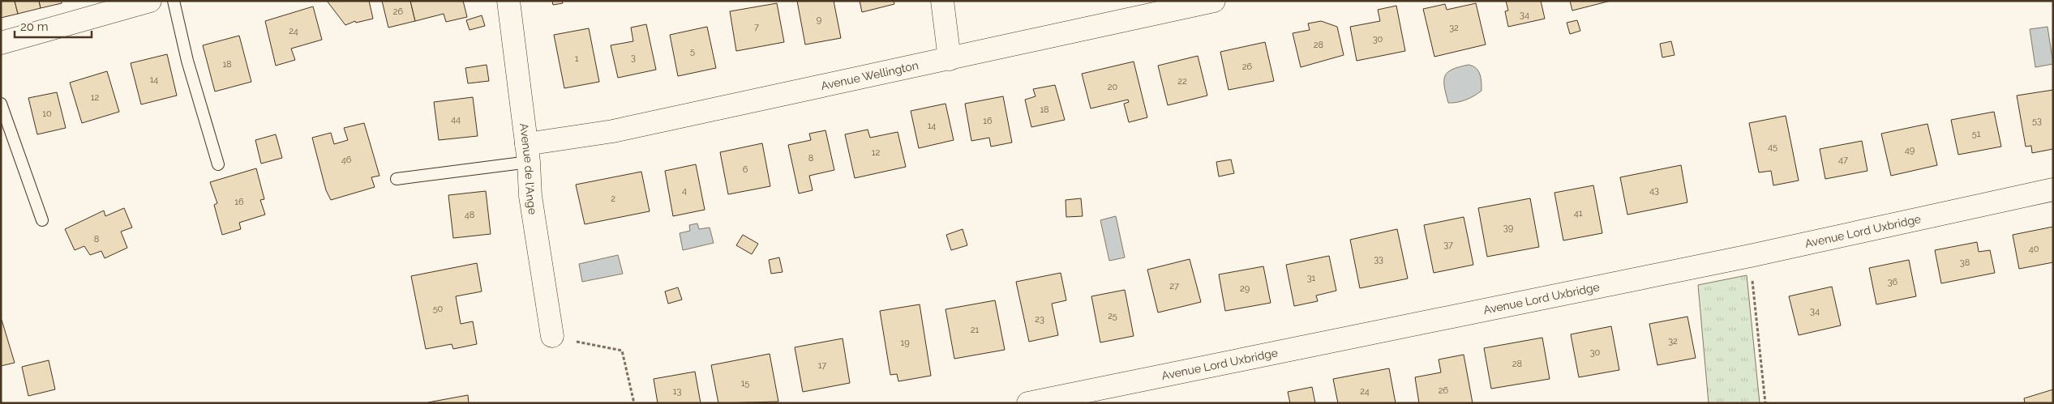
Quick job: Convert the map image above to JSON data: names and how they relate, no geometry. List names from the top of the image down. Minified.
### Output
{"streets":{"street":["Avenue Wellington","Avenue de l'Ange","Avenue Lord Uxbridge"]},"crossings":[["Avenue Wellington","Avenue de l'Ange"]],"house_numbers":["26","34","9","7","32","24","30","28","5","3","1","18","26","14","22","20","12","18","10","44","16","53","14","51","45","49","12","8","46","47","6","4","43","2","16","41","48","39","8","37","40","33","38","31","36","27","29","50","34","25","23","21","32","19","30","28","17","15","26","13","24"],"scale_bar":"20 m"}
